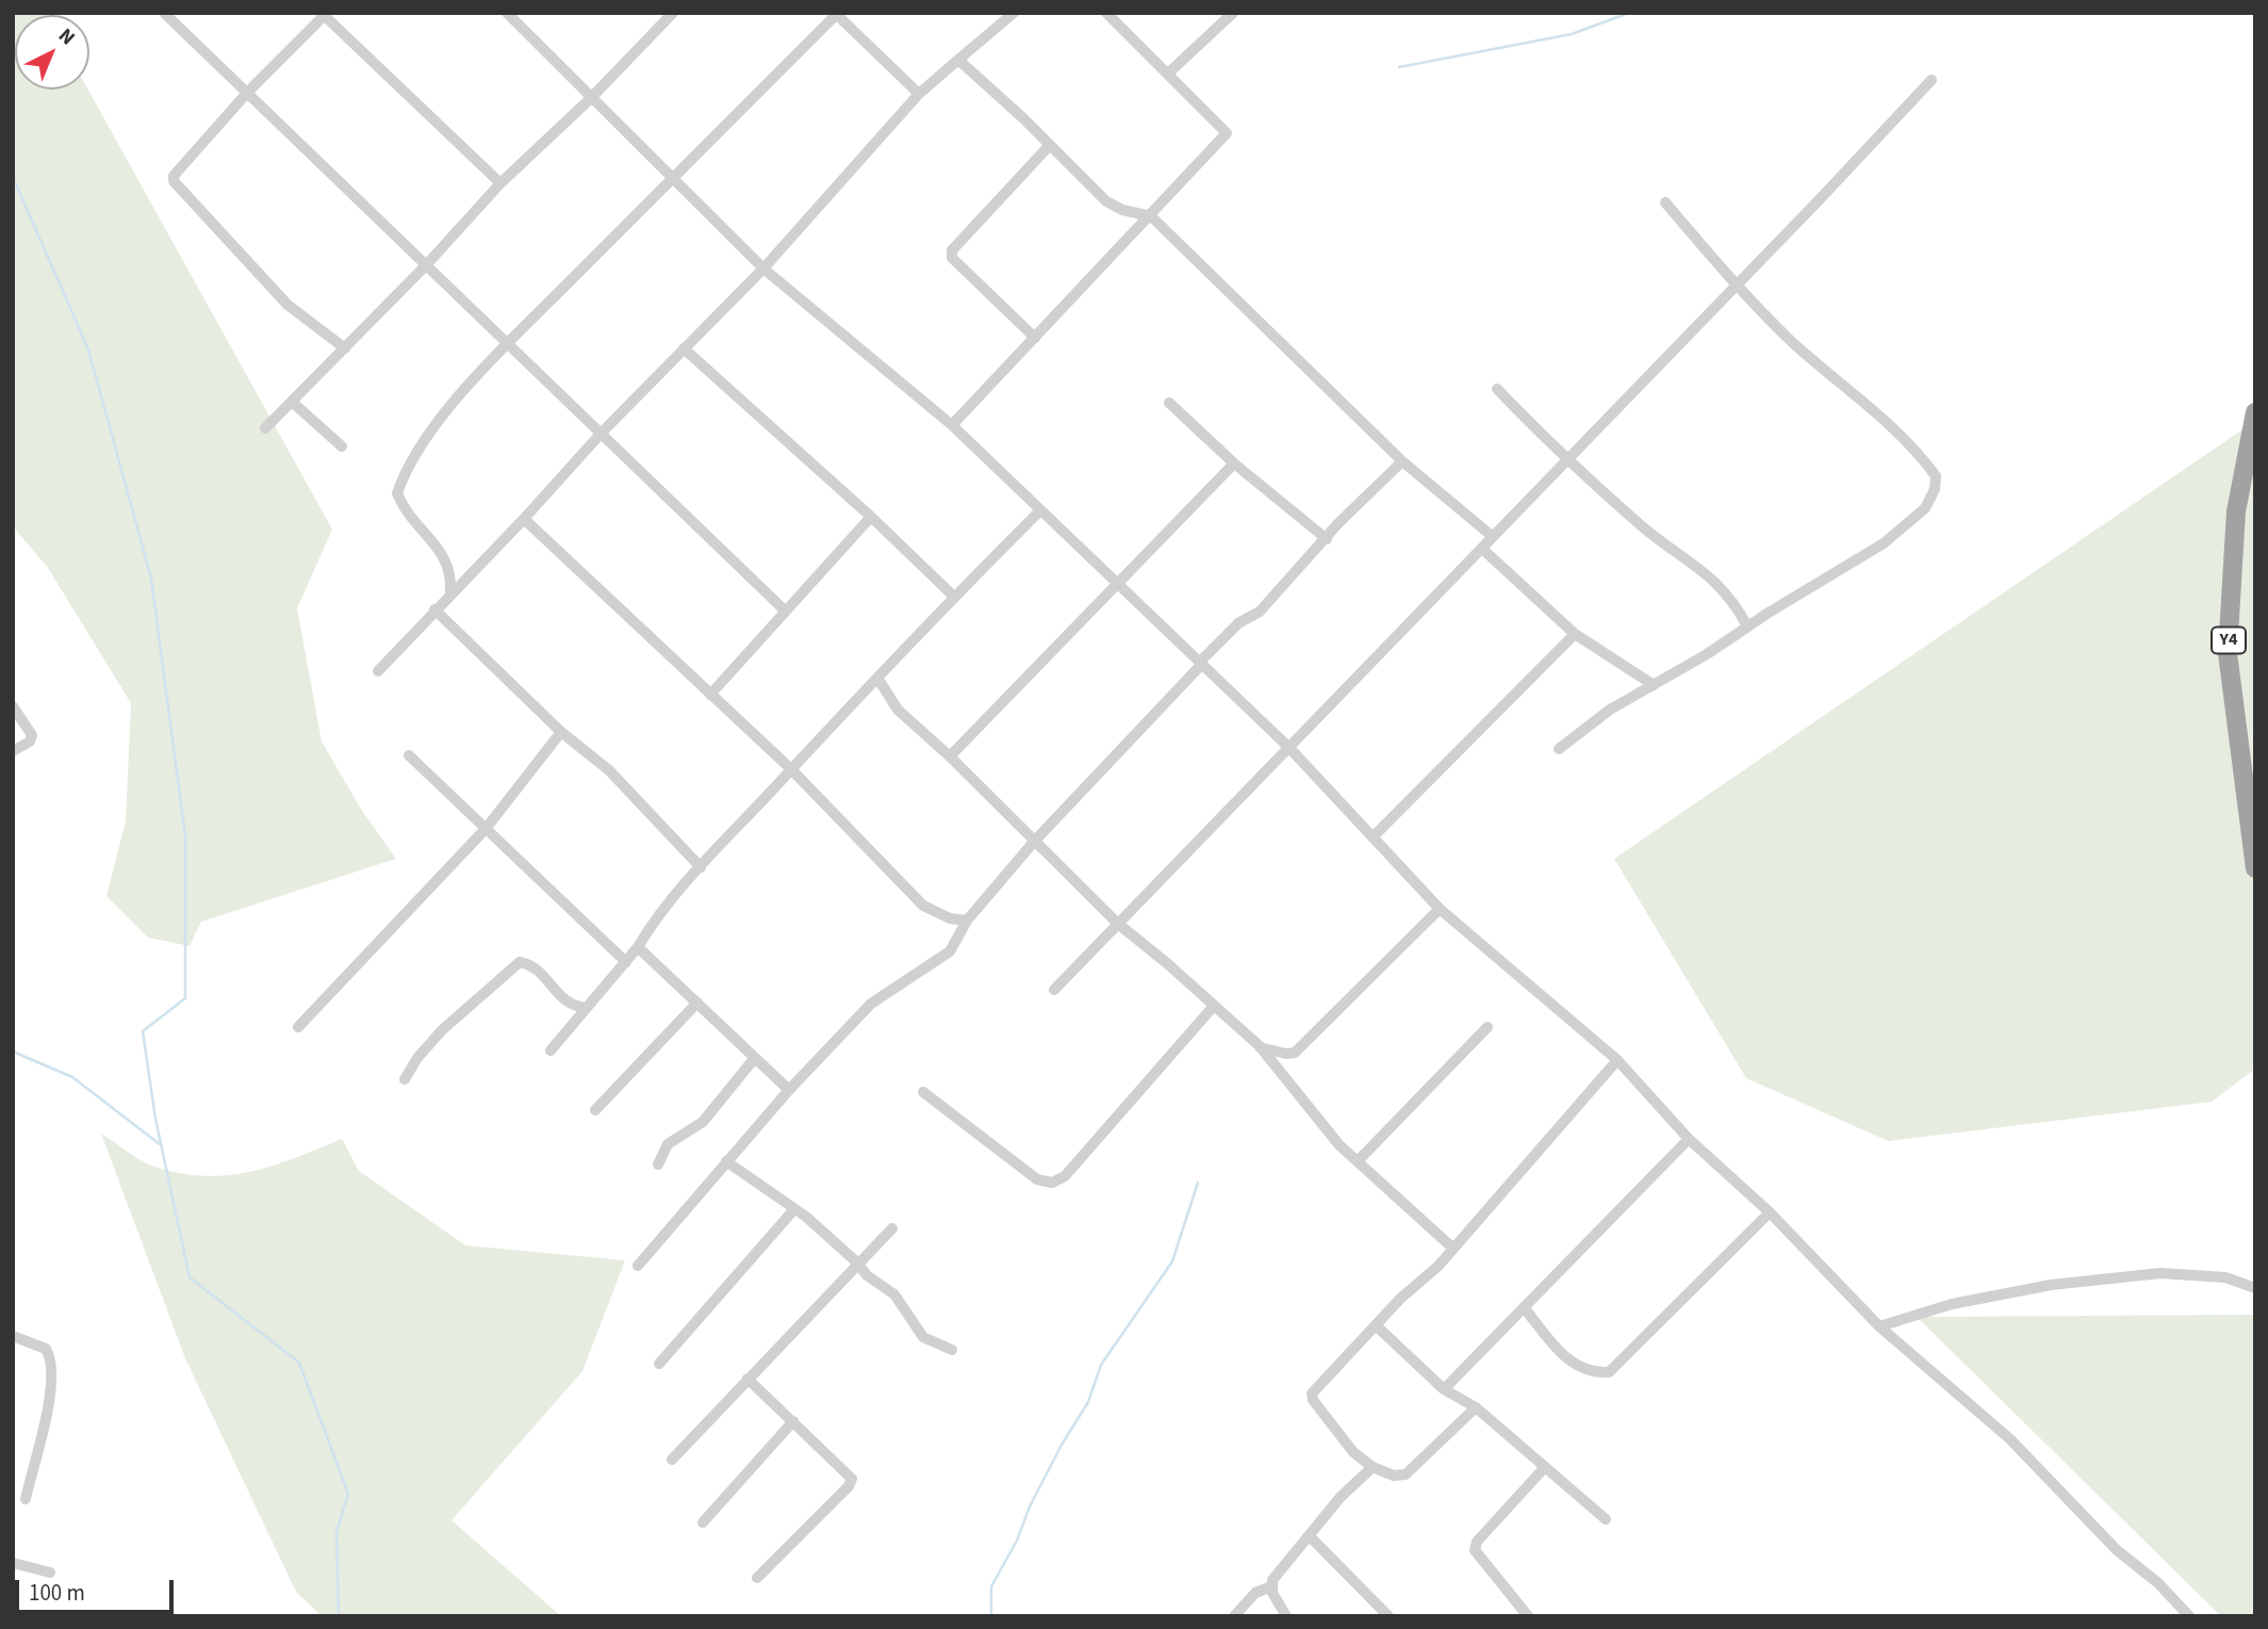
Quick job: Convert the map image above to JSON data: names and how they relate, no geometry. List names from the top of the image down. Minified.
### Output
{"streets":{"highway":["Y4"]},"scale_bar":"100 m","north":"top right"}
